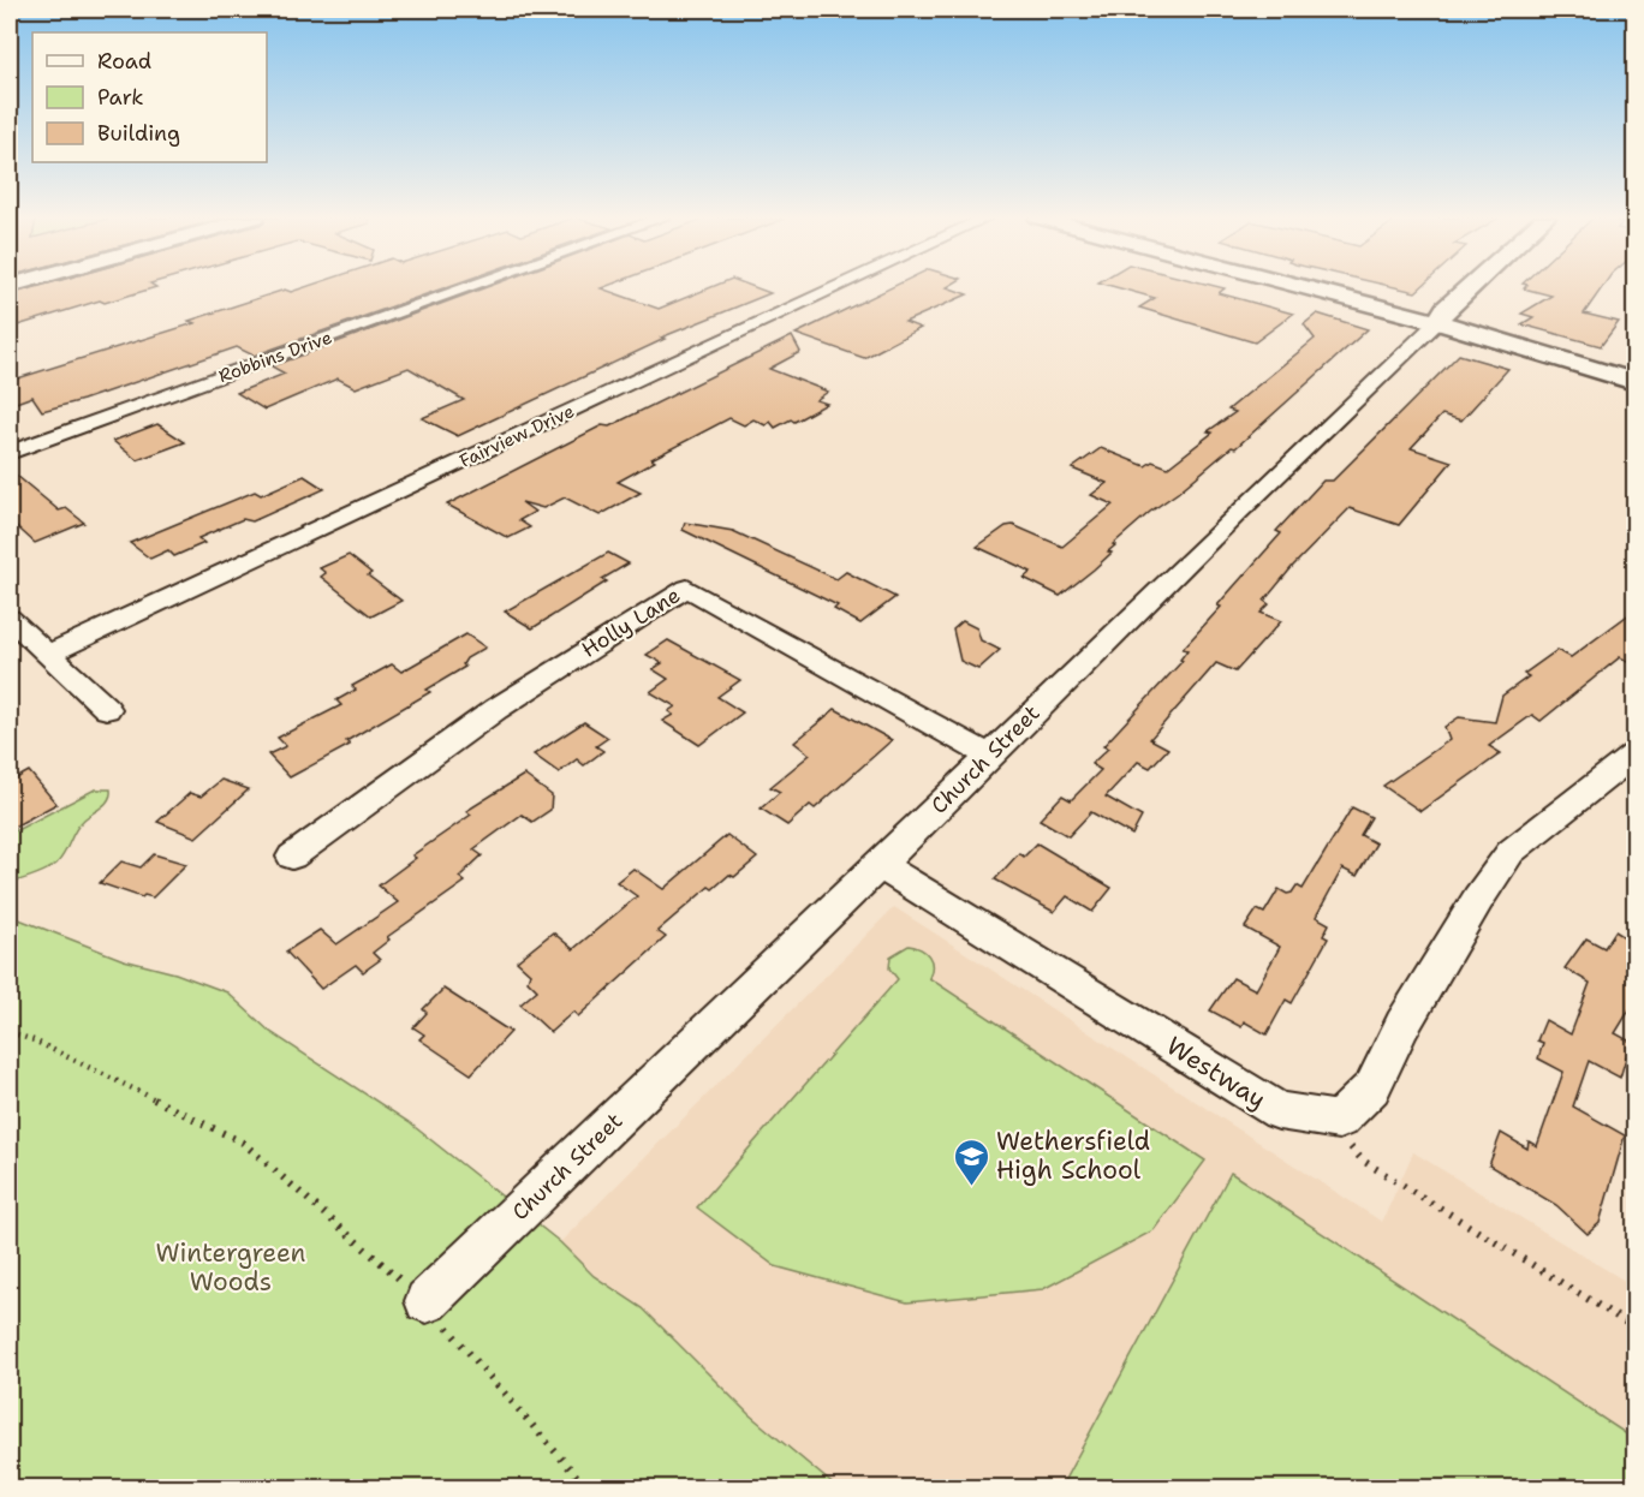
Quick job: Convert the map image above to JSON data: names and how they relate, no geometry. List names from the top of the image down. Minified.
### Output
{"streets":{"street":["Robbins Drive","Fairview Drive","Holly Lane","Church Street","Westway"]},"crossings":[["Holly Lane","Church Street"],["Church Street","Westway"]],"parks":["Wintergreen Woods"],"places":{"school or university":["Wethersfield High School"]},"legend":["Road","Park","Building"]}
